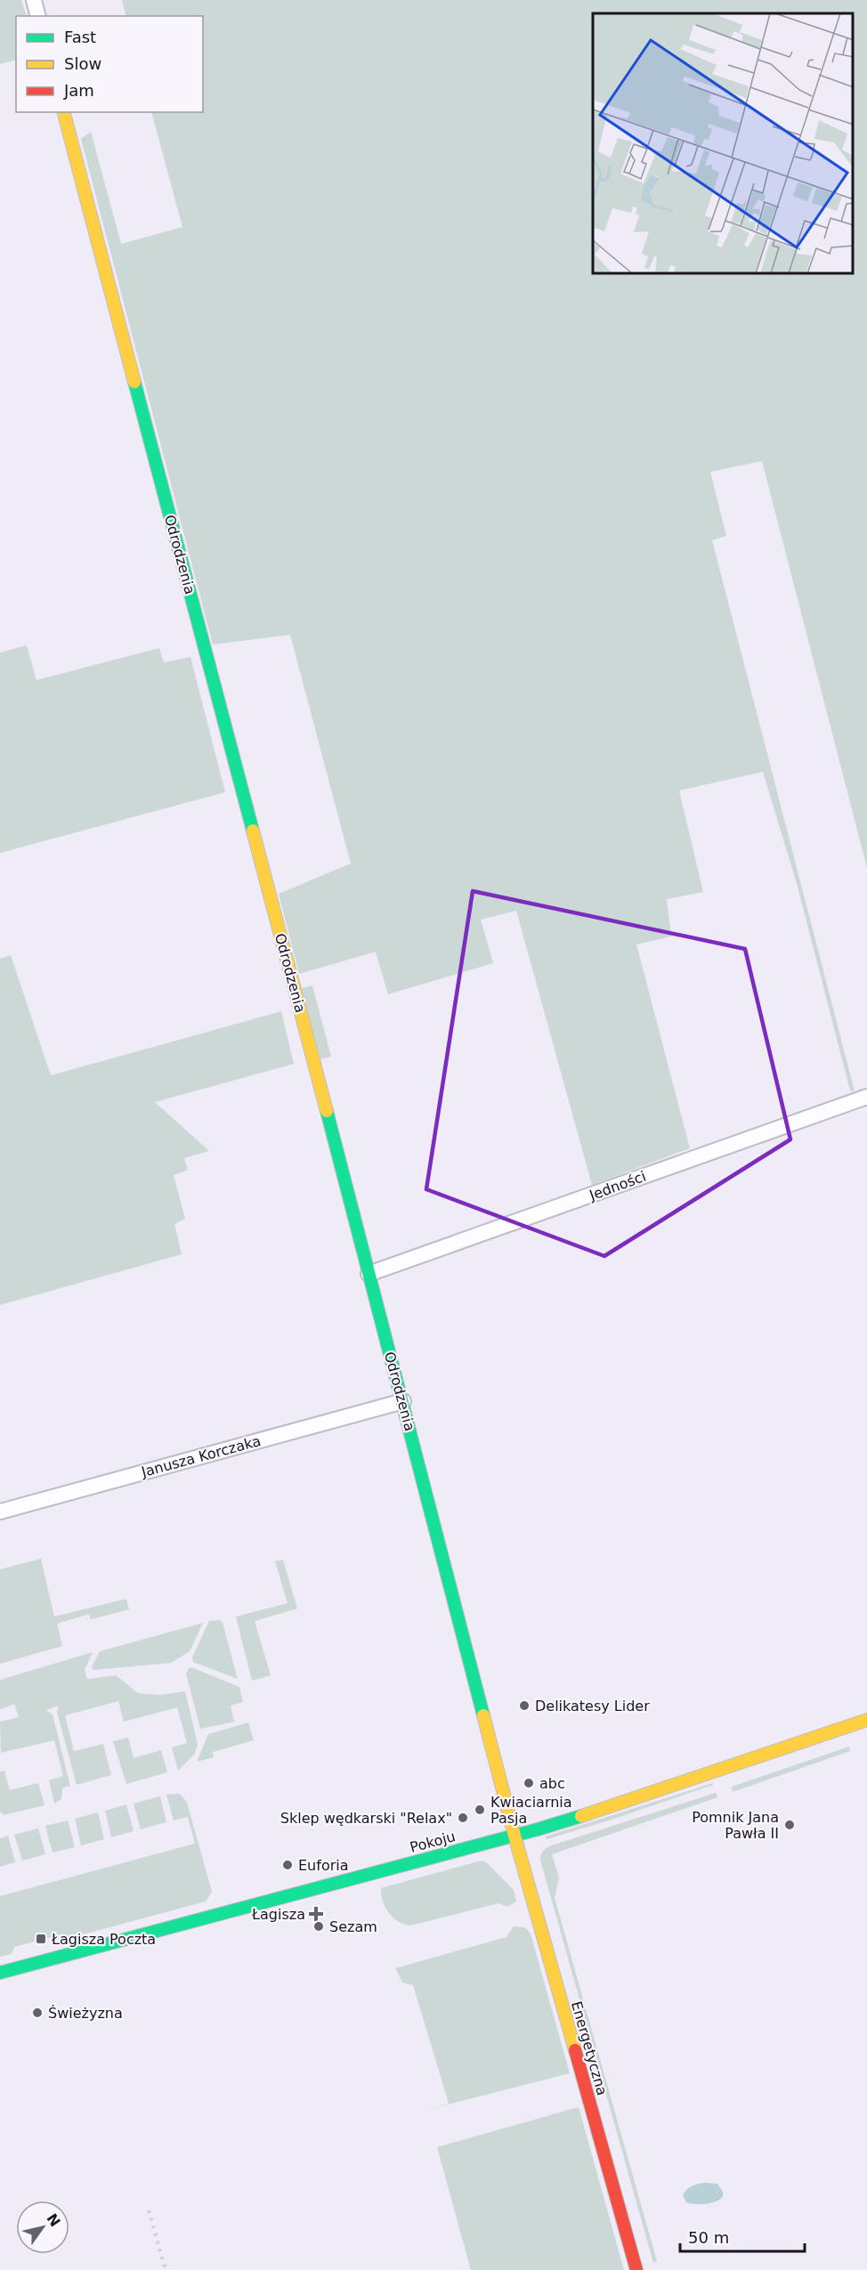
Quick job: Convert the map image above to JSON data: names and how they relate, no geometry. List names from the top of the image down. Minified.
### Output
{"streets":{"street":["Odrodzenia","Jedności","Janusza Korczaka","Pokoju","Energetyczna"]},"crossings":[["Odrodzenia","Jedności"],["Odrodzenia","Janusza Korczaka"],["Odrodzenia","Pokoju"],["Odrodzenia","Energetyczna"],["Pokoju","Energetyczna"]],"places":{"other":["Delikatesy Lider","abc","Kwiaciarnia Pasja","Sklep wędkarski \"Relax\"","Pomnik Jana Pawła II","Euforia","Sezam","Świeżyzna"],"health":["Łagisza"],"transit":["Łagisza Poczta"]},"legend":["Fast","Slow","Jam"],"scale_bar":"50 m","north":"top right"}
